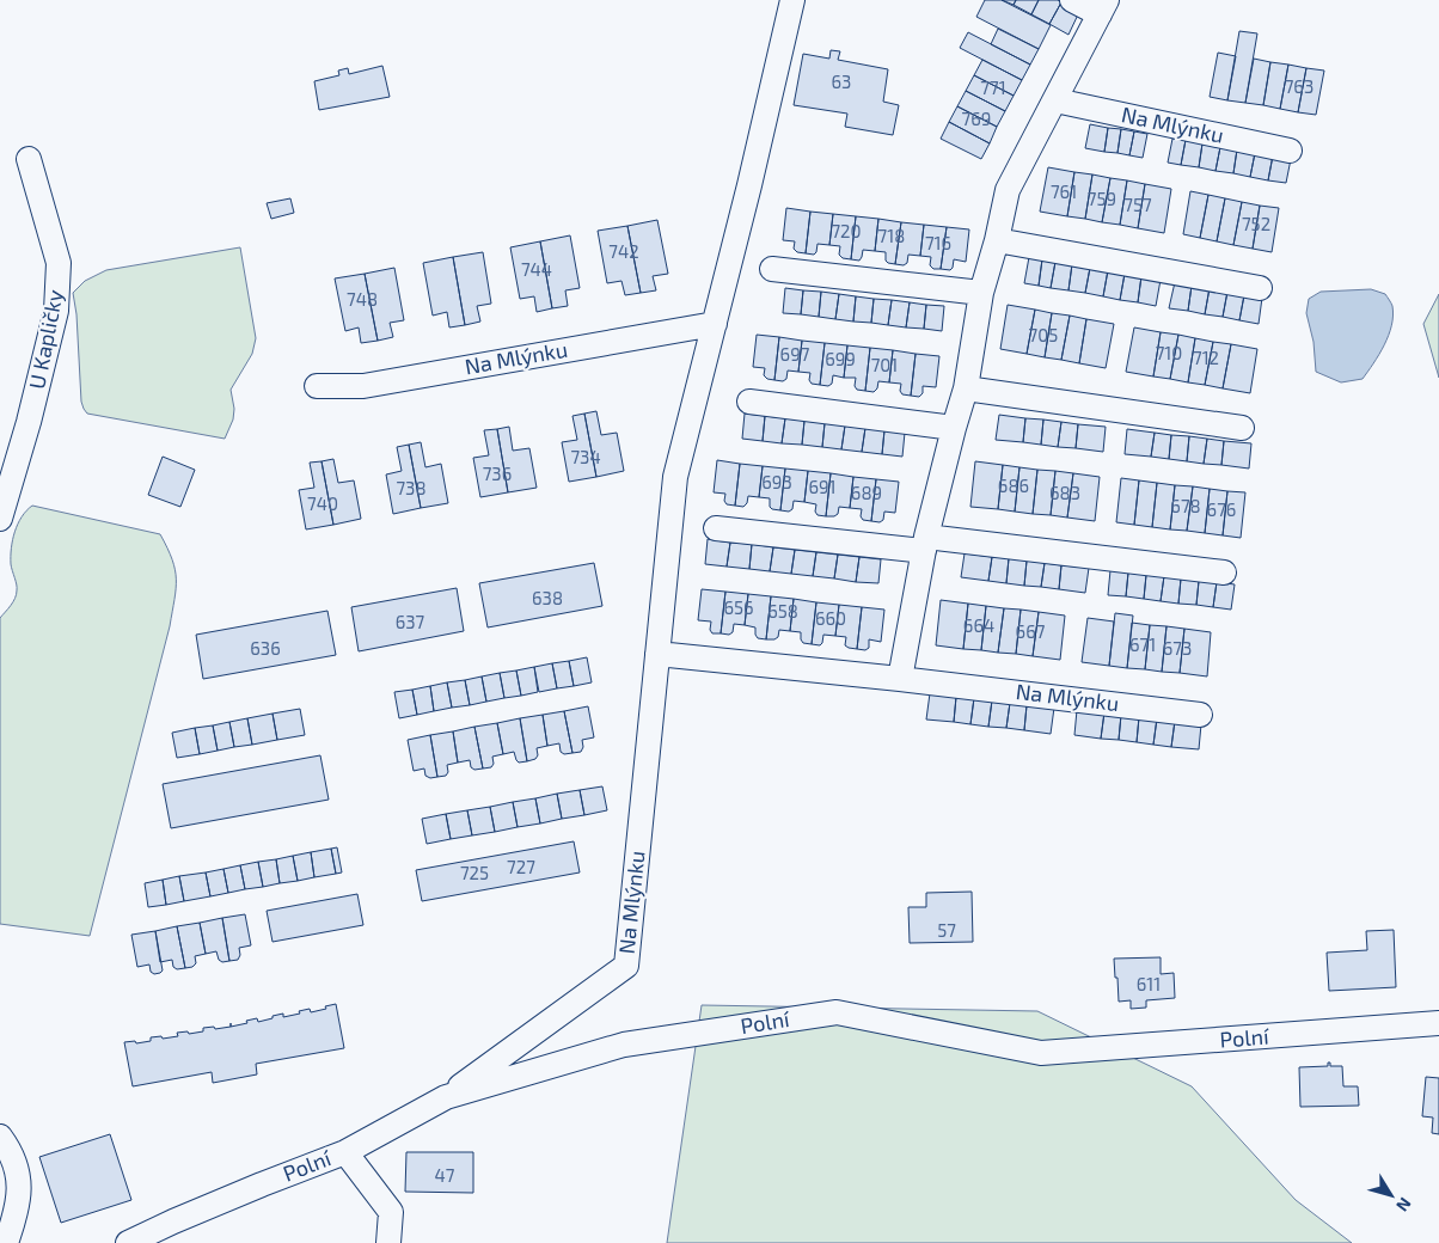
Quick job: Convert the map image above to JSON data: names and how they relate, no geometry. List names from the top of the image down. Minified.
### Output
{"streets":{"street":["Na Mlýnku","U Kapličky","Polní"]},"crossings":[["Na Mlýnku","Polní"]],"house_numbers":["63","763","771","769","761","759","757","752","720","718","716","742","744","748","705","710","697","712","699","701","734","736","693","686","691","738","689","683","740","678","676","638","656","658","660","637","664","667","671","636","673","727","725","57","611","47"],"north":"bottom right"}
